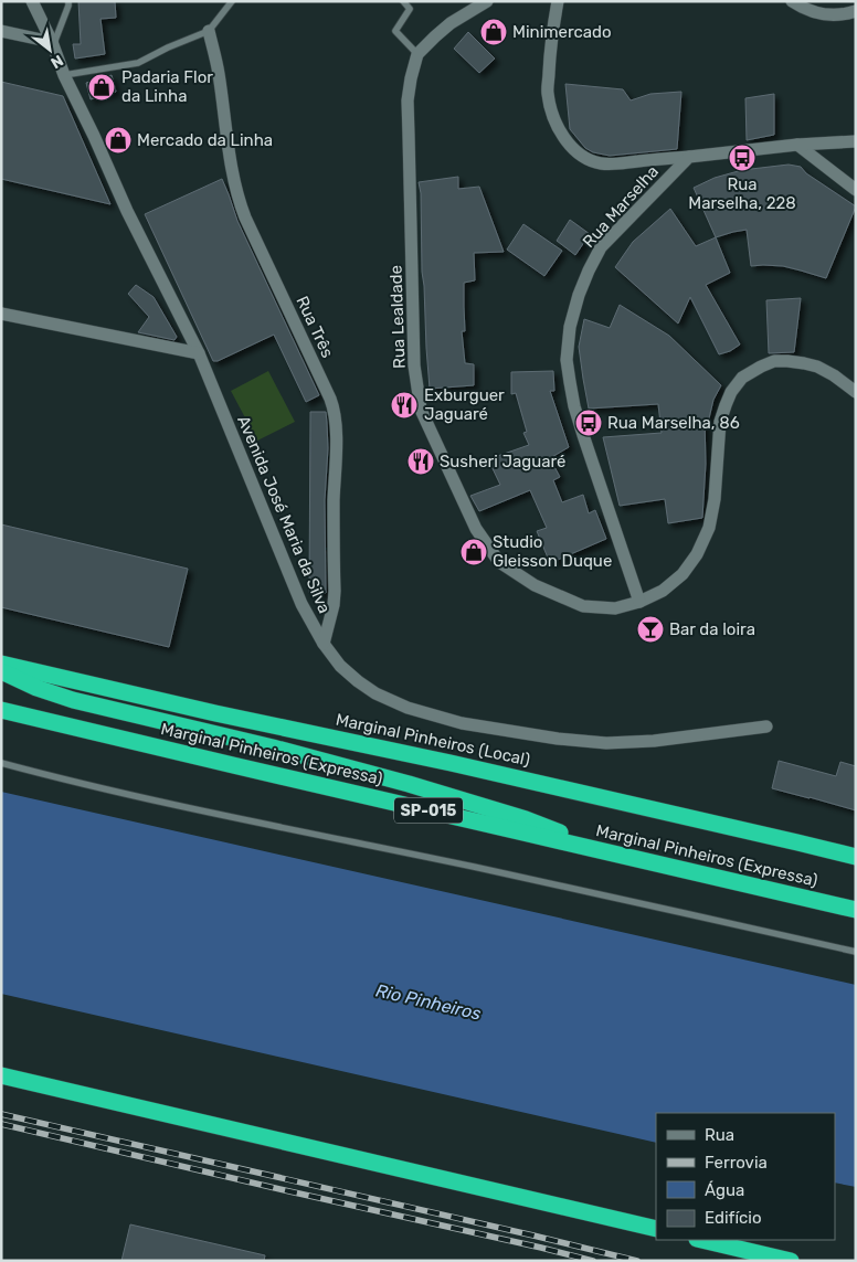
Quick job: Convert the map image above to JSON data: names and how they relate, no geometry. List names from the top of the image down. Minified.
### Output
{"streets":{"highway":["Marginal Pinheiros (Local)","Marginal Pinheiros (Expressa)","SP-015"],"street":["Rua Marselha","Rua Lealdade","Rua Três","Avenida José Maria da Silva"]},"crossings":[["Rua Marselha","Rua Lealdade"],["Rua Três","Avenida José Maria da Silva"]],"water":["Rio Pinheiros"],"places":{"shop":["Minimercado","Padaria Flor da Linha","Mercado da Linha","Studio Gleisson Duque"],"bus stop":["Rua Marselha, 228","Rua Marselha, 86"],"restaurant":["Exburguer Jaguaré","Susheri Jaguaré"],"bar":["Bar da loira"]},"legend":["Rua","Ferrovia","Água","Edifício"],"north":"bottom right"}
